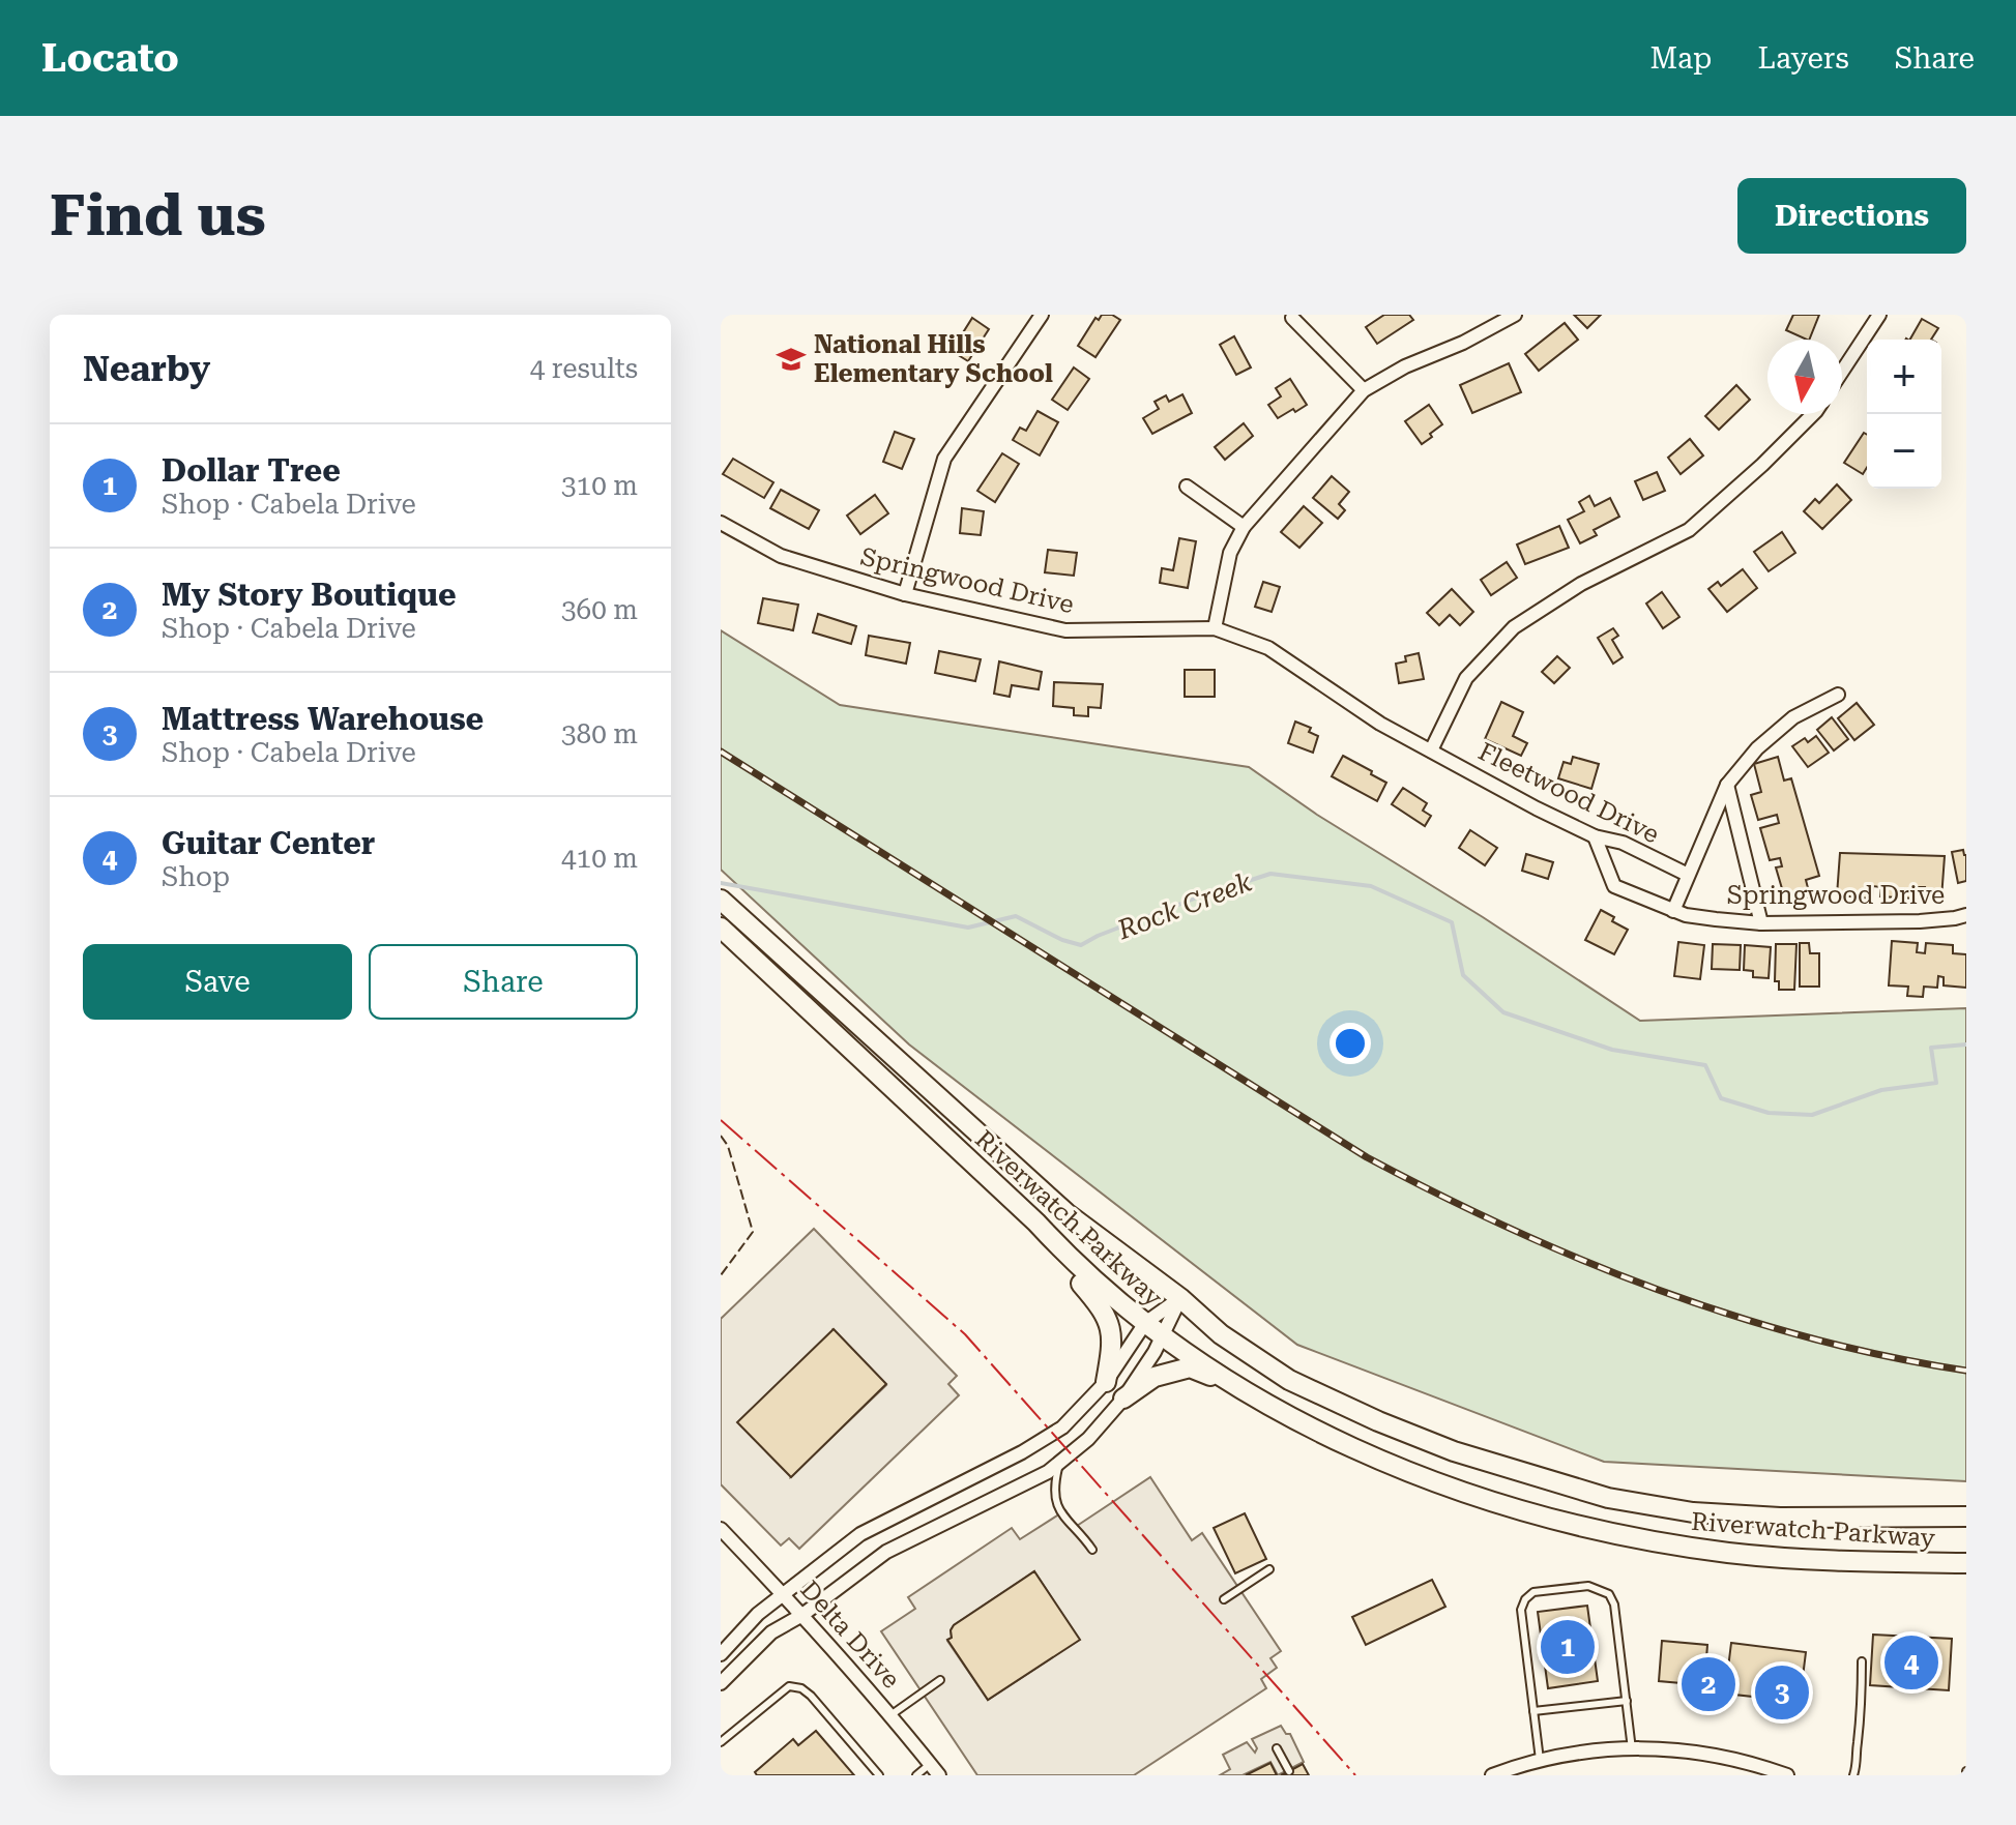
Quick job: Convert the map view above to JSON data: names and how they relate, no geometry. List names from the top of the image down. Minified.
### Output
{"streets":{"main road":["Riverwatch Parkway"],"street":["Springwood Drive","Fleetwood Drive","Delta Drive"]},"crossings":[["Springwood Drive","Fleetwood Drive"]],"water":["Rock Creek"],"places":{"school or university":["National Hills Elementary School"]},"north":"bottom","page":{"header":"Locato","nav":["Map","Layers","Share"],"buttons":["Directions",["Save","Share"]],"title":"Find us","heading":["Nearby","4 results"],"map_buttons":["+","−"],"list":[{"mark":"1","name":"Dollar Tree","note":"Shop · Cabela Drive","value":"310 m"},{"mark":"2","name":"My Story Boutique","note":"Shop · Cabela Drive","value":"360 m"},{"mark":"3","name":"Mattress Warehouse","note":"Shop · Cabela Drive","value":"380 m"},{"mark":"4","name":"Guitar Center","note":"Shop","value":"410 m"}],"pins":["1","4","2","3"]}}
